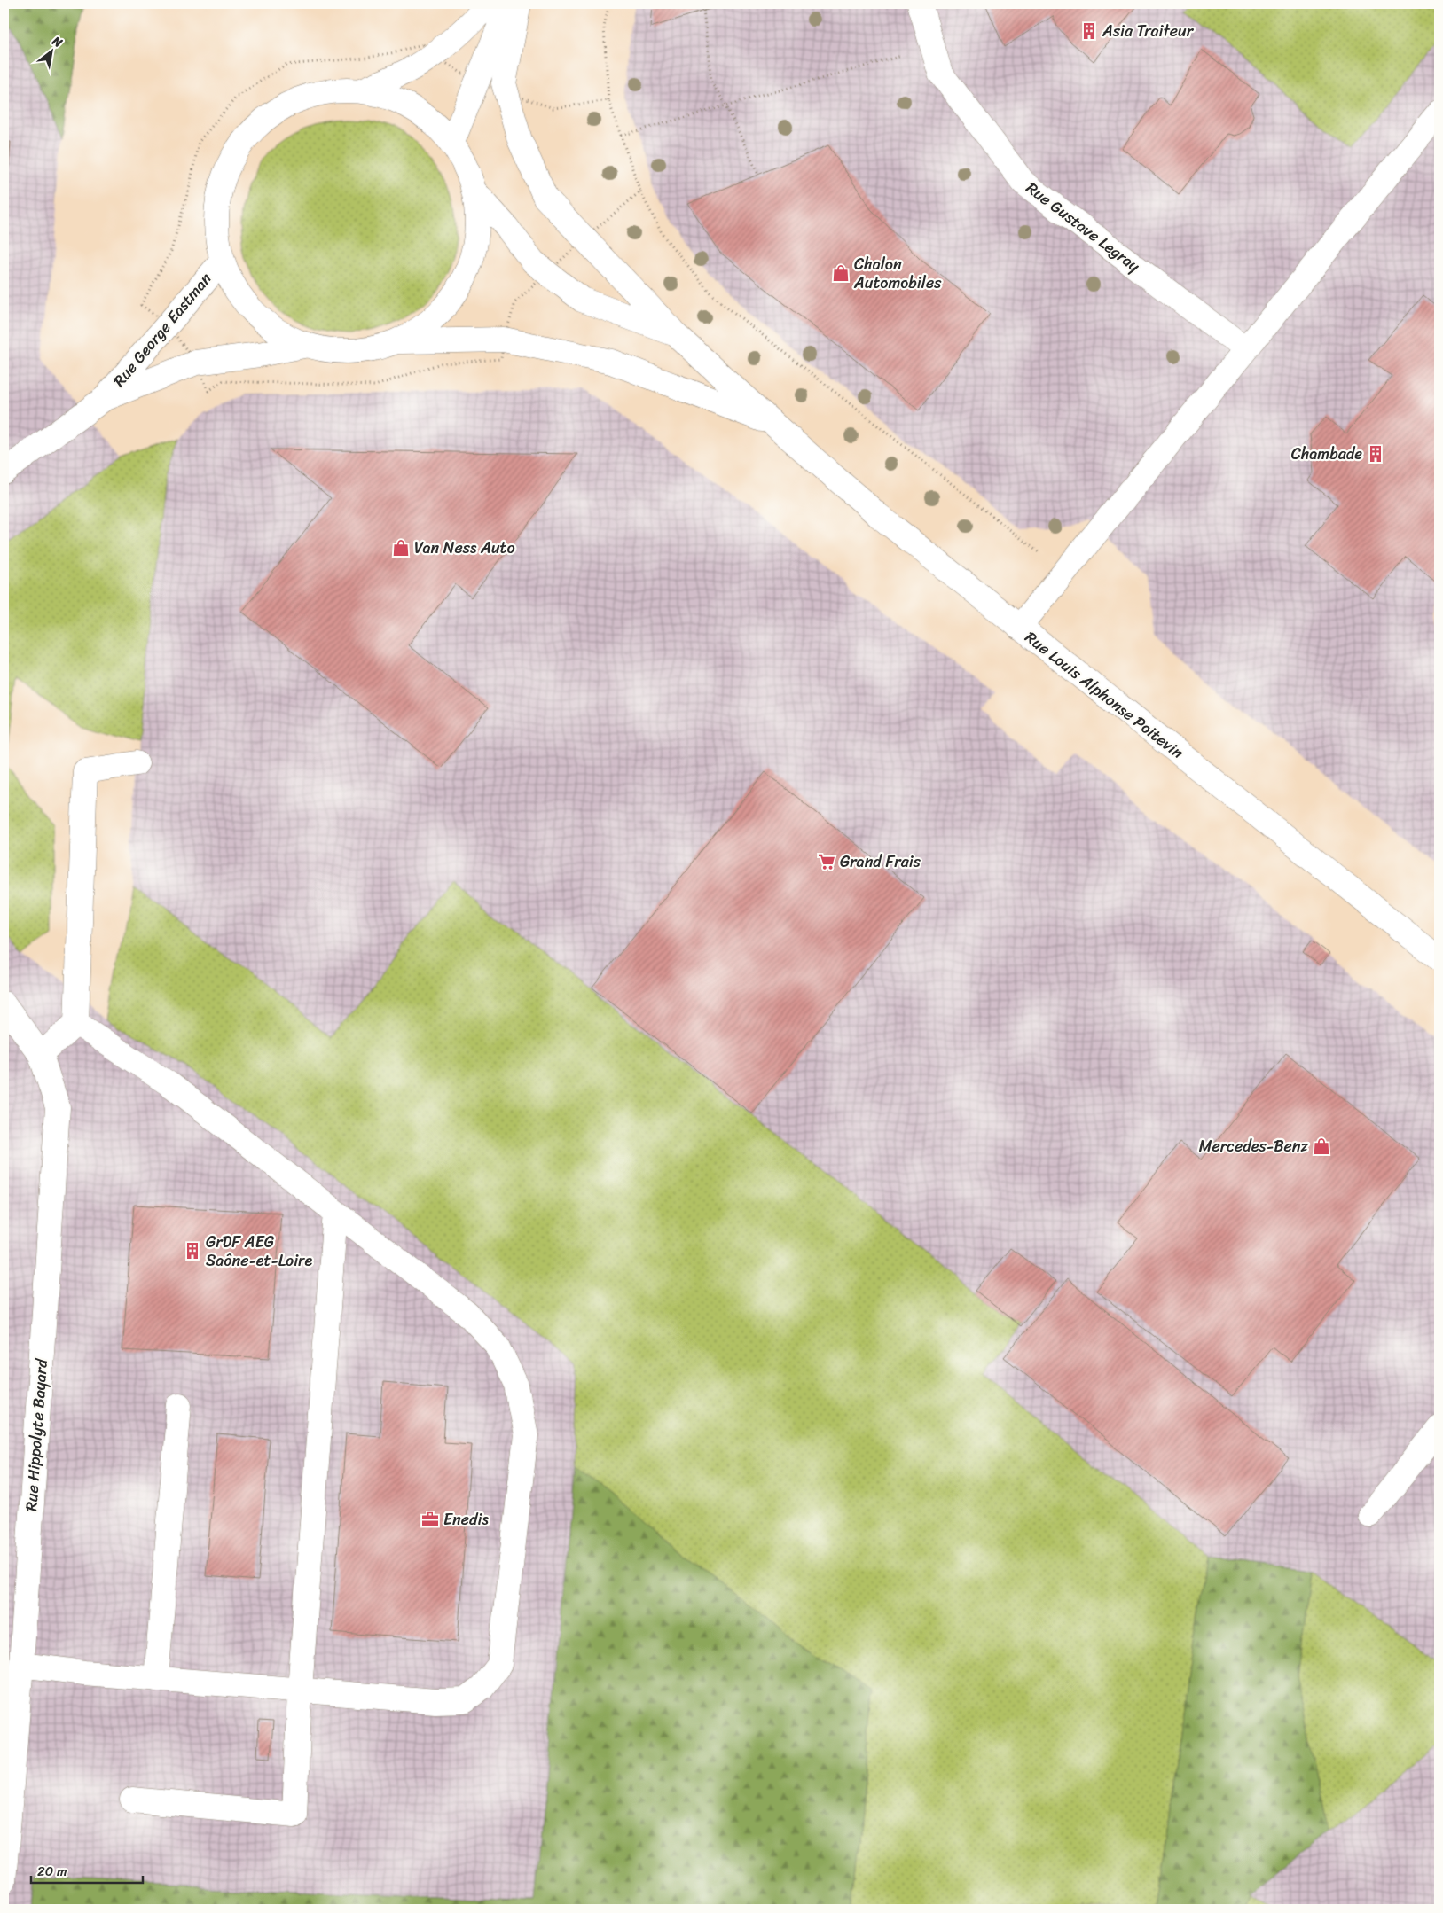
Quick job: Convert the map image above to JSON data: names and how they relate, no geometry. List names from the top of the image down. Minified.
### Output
{"streets":{"street":["Rue Gustave Legray","Rue George Eastman","Rue Louis Alphonse Poitevin","Rue Hippolyte Bayard"]},"places":{"building":["Asia Traiteur","Chambade","GrDF AEG Saône-et-Loire"],"shop":["Chalon Automobiles","Van Ness Auto","Mercedes-Benz"],"supermarket":["Grand Frais"],"office":["Enedis"]},"scale_bar":"20 m","north":"top right"}
